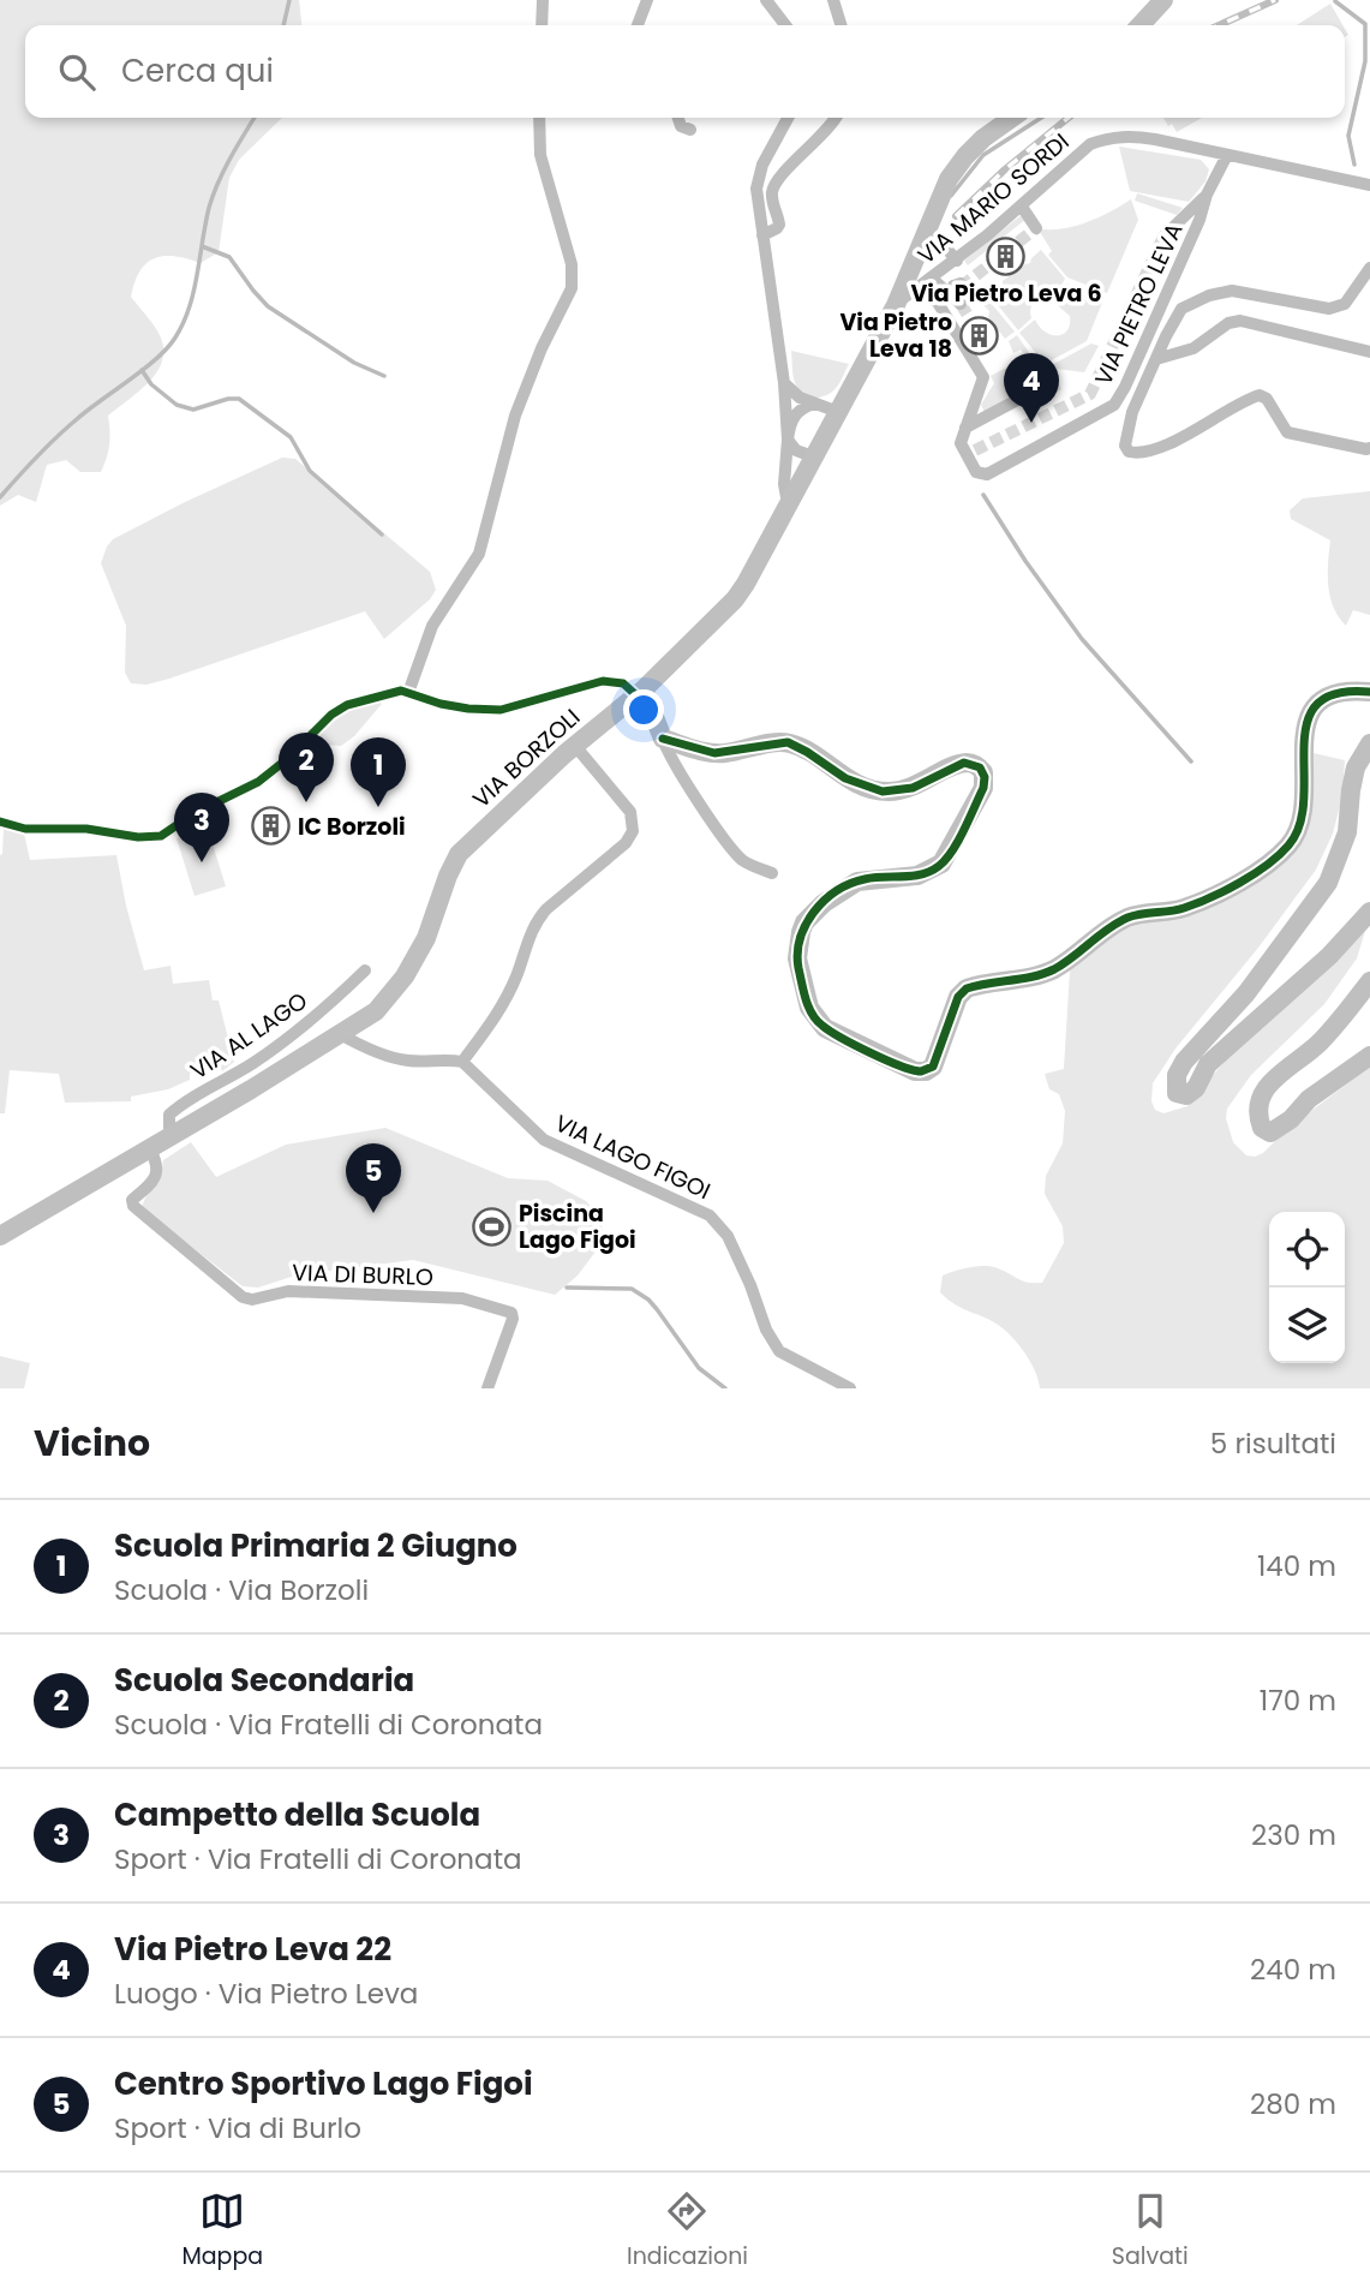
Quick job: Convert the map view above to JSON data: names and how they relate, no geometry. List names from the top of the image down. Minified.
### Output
{"streets":{"street":["VIA MARIO SORDI","VIA PIETRO LEVA","VIA BORZOLI","VIA AL LAGO","VIA LAGO FIGOI","VIA DI BURLO"]},"crossings":[["VIA MARIO SORDI","VIA PIETRO LEVA"],["VIA MARIO SORDI","VIA BORZOLI"],["VIA BORZOLI","VIA AL LAGO"],["VIA BORZOLI","VIA DI BURLO"]],"places":{"building":["Via Pietro Leva 6","Via Pietro Leva 18","IC Borzoli"],"sports":["Piscina Lago Figoi"]},"page":{"search":"Cerca qui","pins":["4","2","1","3","5"],"heading":["Vicino","5 risultati"],"list":[{"mark":"1","name":"Scuola Primaria 2 Giugno","note":"Scuola · Via Borzoli","value":"140 m"},{"mark":"2","name":"Scuola Secondaria","note":"Scuola · Via Fratelli di Coronata","value":"170 m"},{"mark":"3","name":"Campetto della Scuola","note":"Sport · Via Fratelli di Coronata","value":"230 m"},{"mark":"4","name":"Via Pietro Leva 22","note":"Luogo · Via Pietro Leva","value":"240 m"},{"mark":"5","name":"Centro Sportivo Lago Figoi","note":"Sport · Via di Burlo","value":"280 m"}],"nav":["Mappa","Indicazioni","Salvati"]}}
